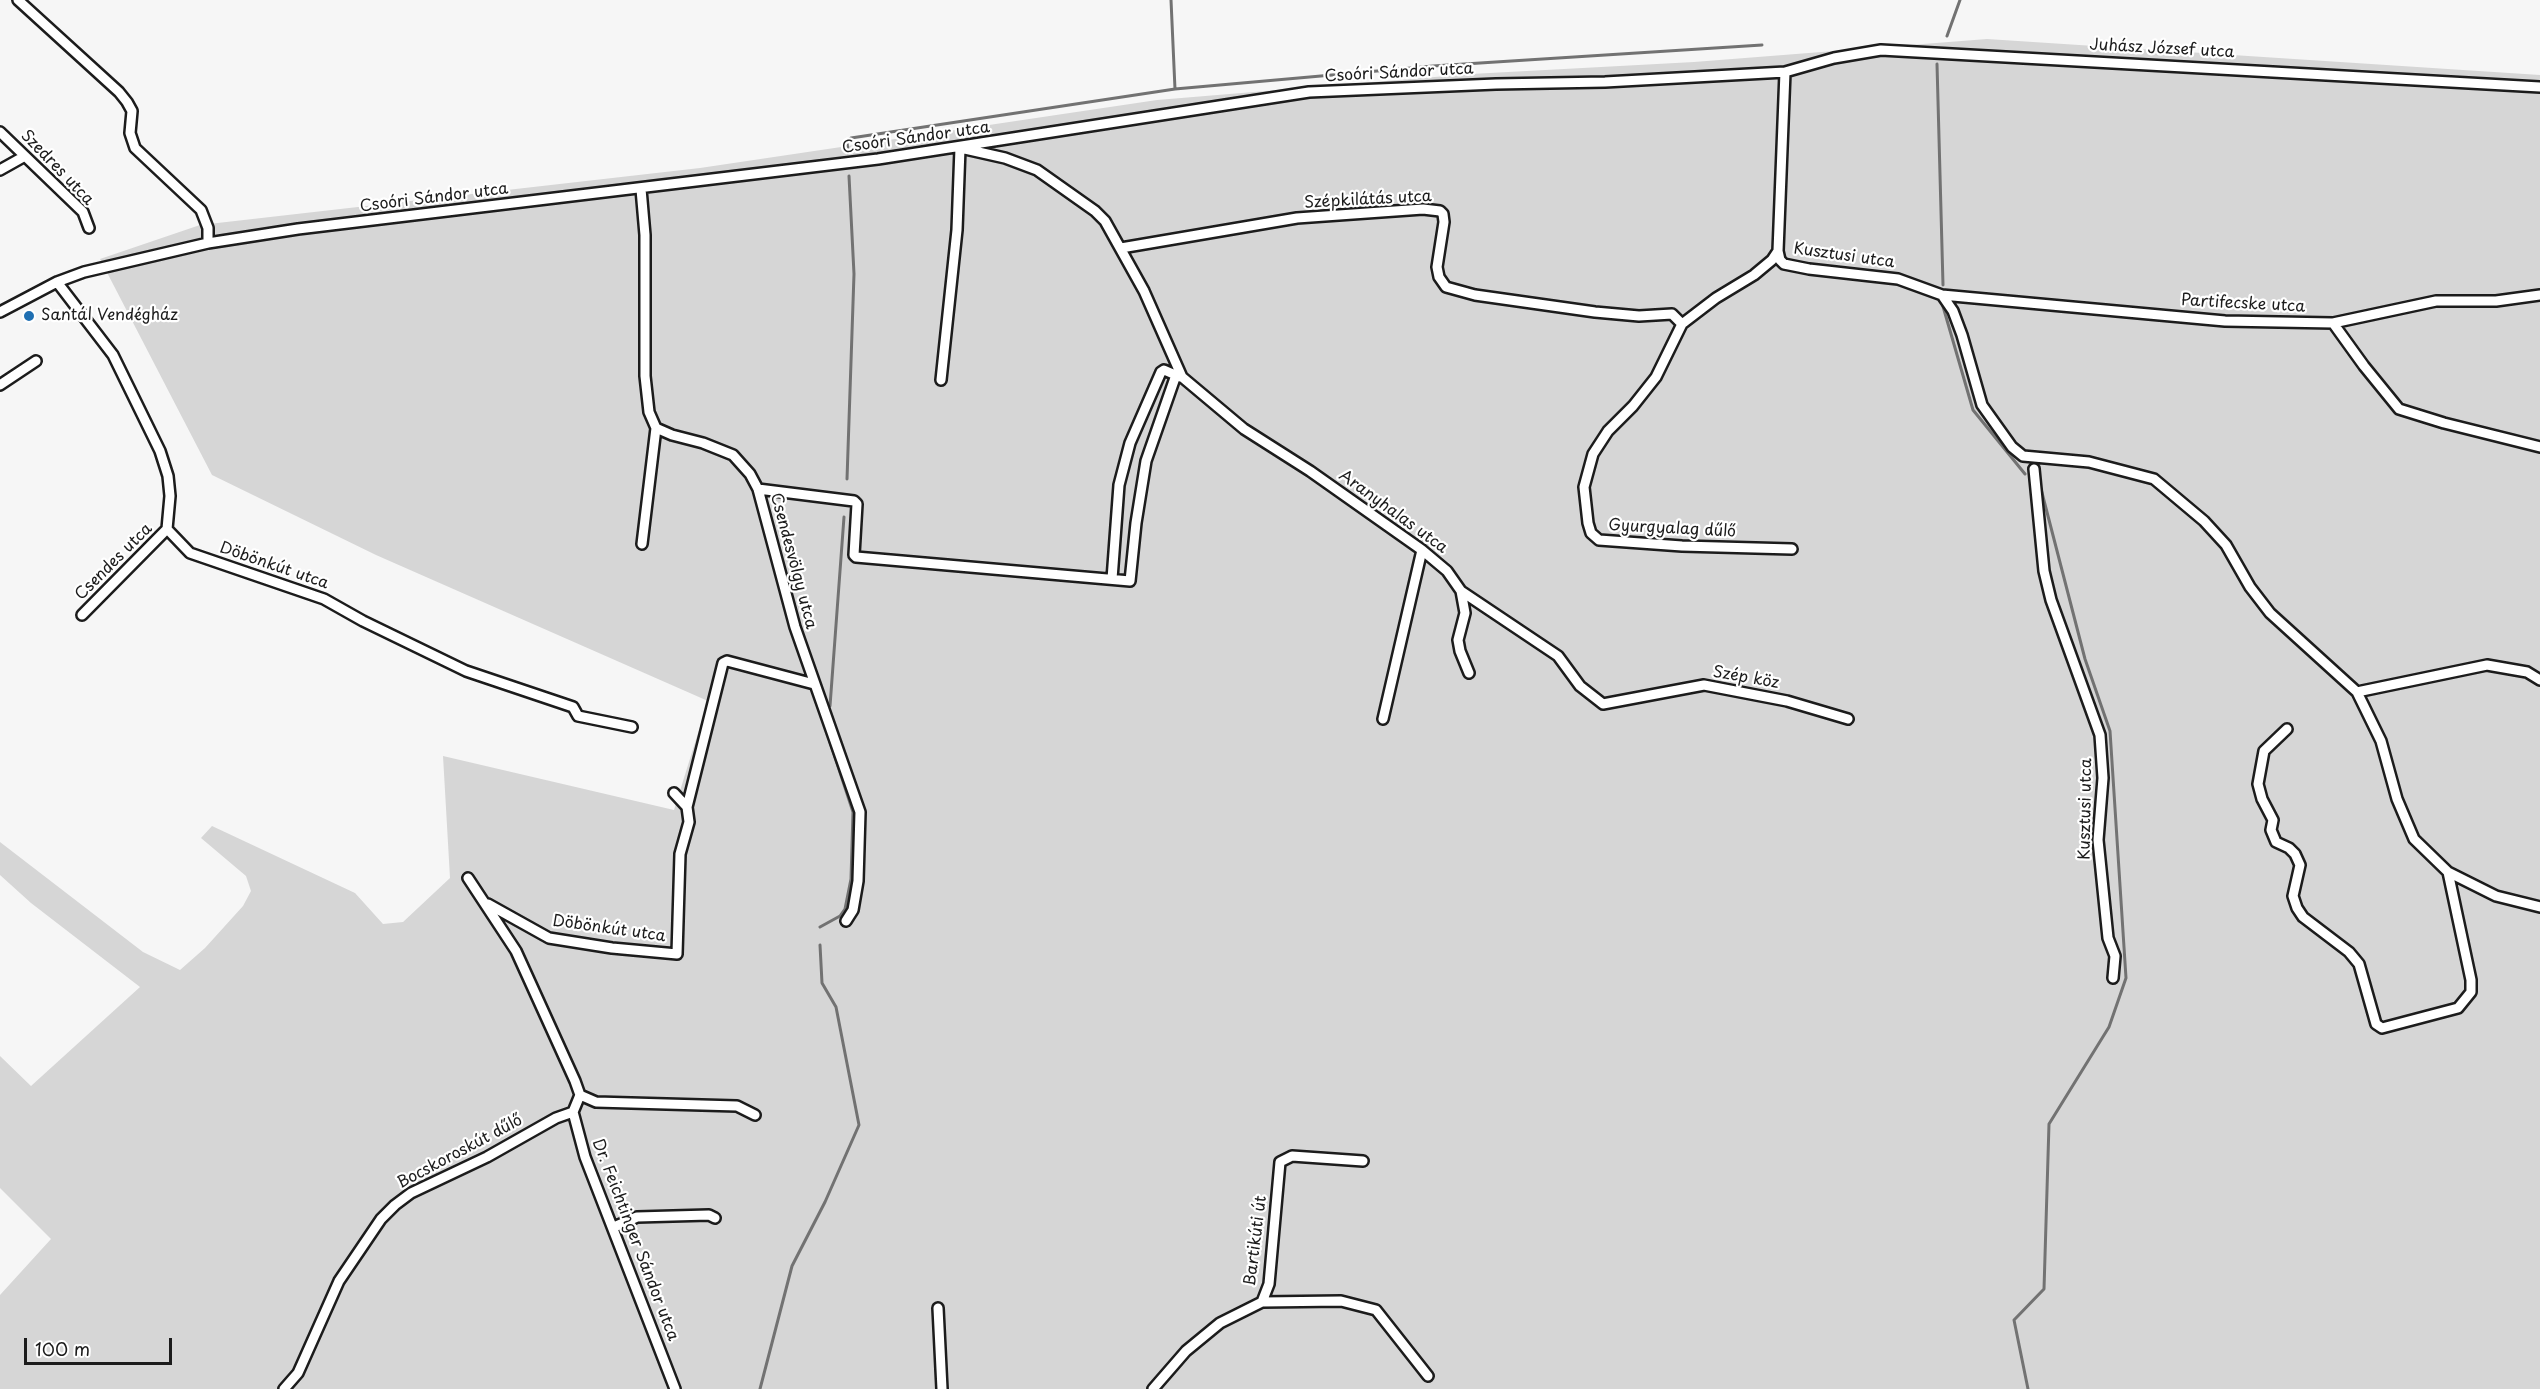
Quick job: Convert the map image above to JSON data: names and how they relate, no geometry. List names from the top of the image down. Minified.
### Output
{"streets":{"street":["Juhász József utca","Csoóri Sándor utca","Szedres utca","Szépkilátás utca","Kusztusi utca","Partifecske utca","Aranyhalas utca","Gyurgyalag dűlő","Csendesvölgy utca","Csendes utca","Döbönkút utca","Szép köz","Bocskoroskút dűlő","Dr. Feichtinger Sándor utca","Bartikúti út"]},"crossings":[["Juhász József utca","Csoóri Sándor utca"],["Juhász József utca","Kusztusi utca"],["Csoóri Sándor utca","Kusztusi utca"],["Csoóri Sándor utca","Aranyhalas utca"],["Szépkilátás utca","Aranyhalas utca"],["Szépkilátás utca","Gyurgyalag dűlő"],["Kusztusi utca","Partifecske utca"],["Kusztusi utca","Gyurgyalag dűlő"],["Aranyhalas utca","Szép köz"],["Csendes utca","Döbönkút utca"],["Bocskoroskút dűlő","Dr. Feichtinger Sándor utca"]],"places":["Santál Vendégház"],"scale_bar":"100 m"}
